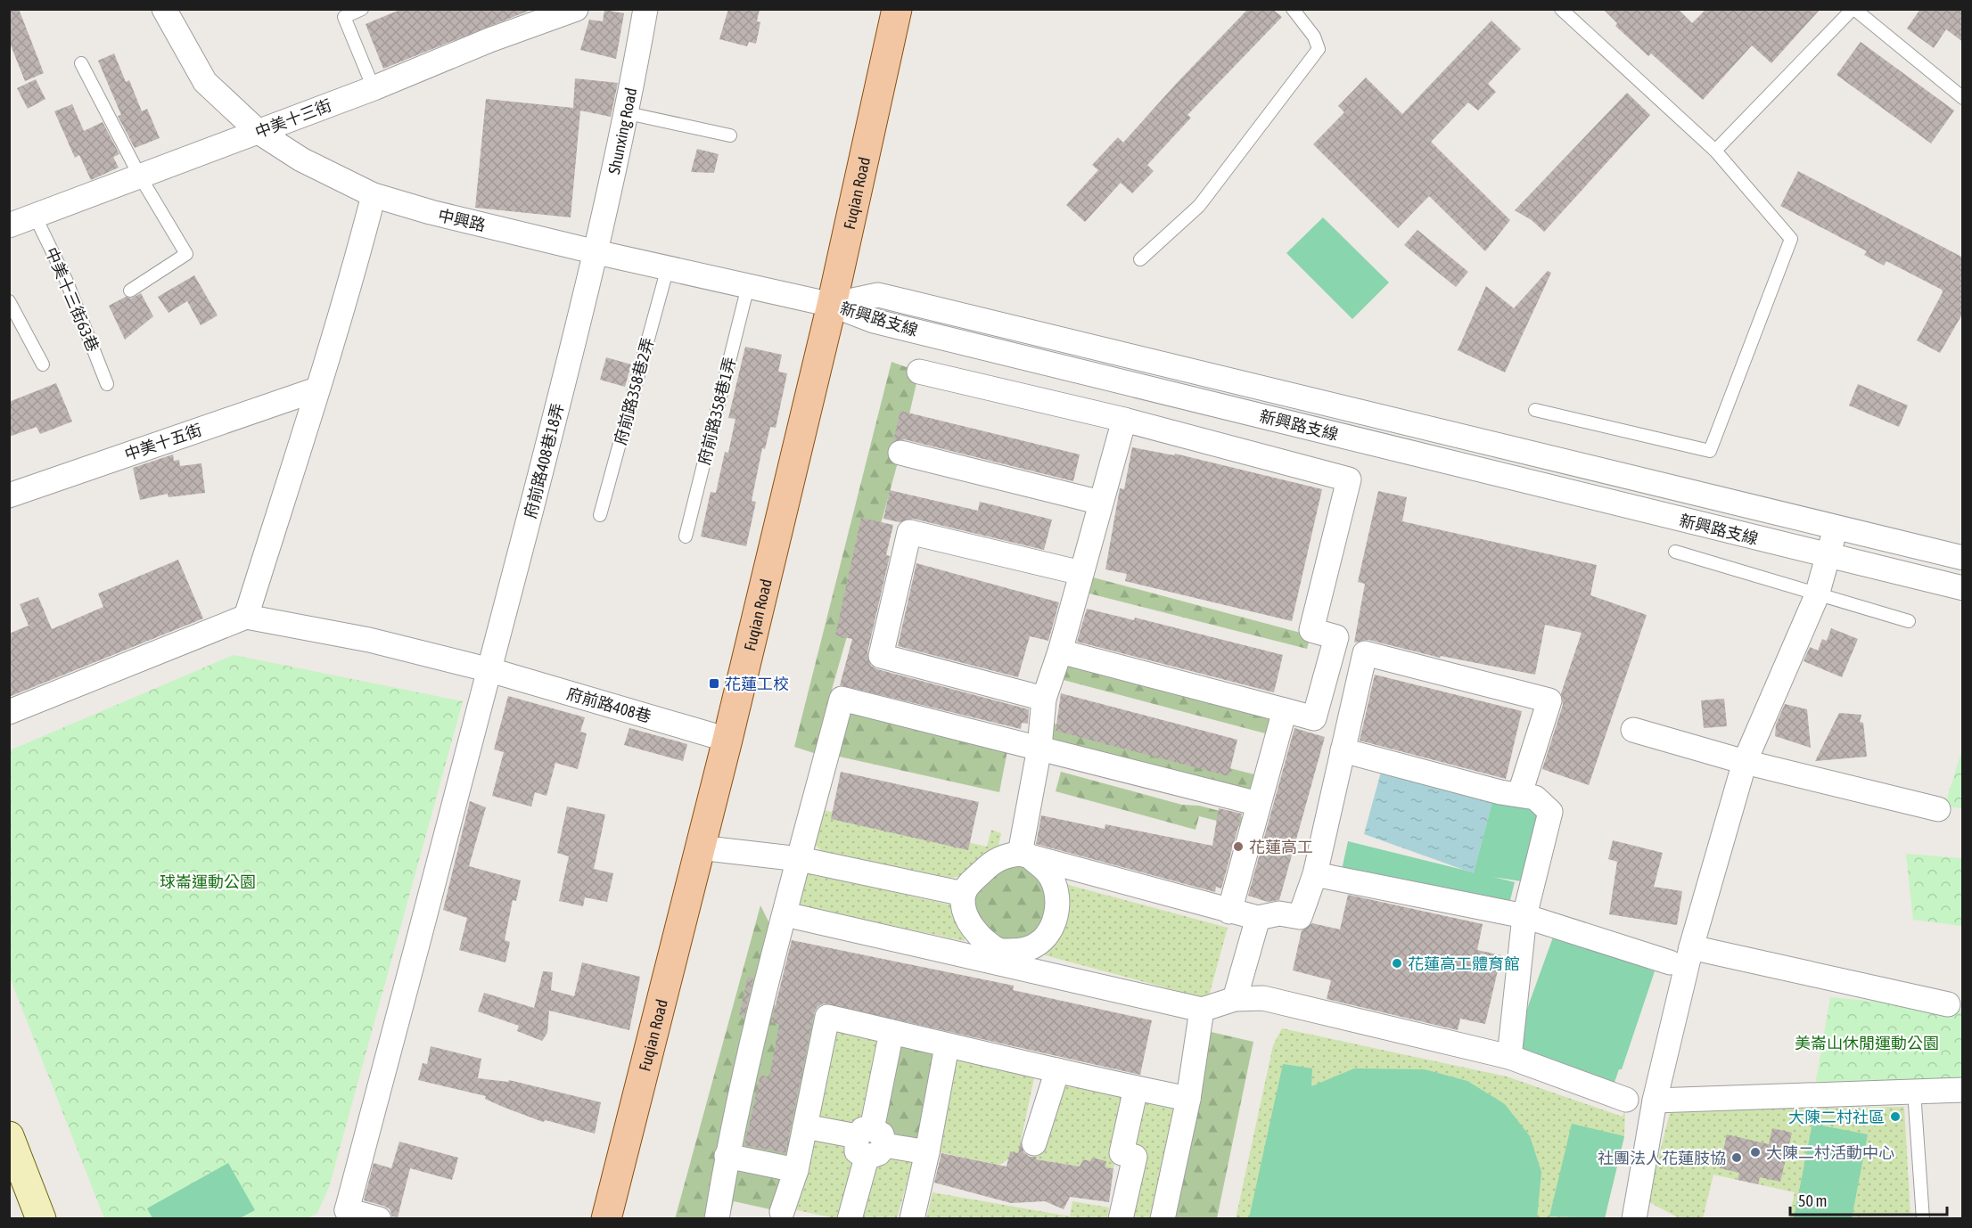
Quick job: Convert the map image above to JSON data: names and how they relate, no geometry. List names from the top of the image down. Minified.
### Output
{"streets":{"main road":["Fuqian Road"],"street":["中美十三街","Shunxing Road","中興路","新興路支線","中美十五街","府前路408巷18弄","府前路408巷"],"lane":["中美十三街63巷","府前路358巷2弄","府前路358巷1弄"]},"crossings":[["中美十三街","中興路"],["中美十三街","中美十三街63巷"],["Shunxing Road","中興路"],["Shunxing Road","府前路408巷18弄"],["Fuqian Road","中興路"],["Fuqian Road","新興路支線"],["Fuqian Road","府前路408巷"],["中興路","新興路支線"],["中興路","府前路358巷2弄"],["中興路","府前路358巷1弄"],["中興路","府前路408巷18弄"],["府前路408巷18弄","府前路408巷"]],"parks":["球崙運動公園","美崙山休閒運動公園"],"places":{"transit":["花蓮工校"],"other":["花蓮高工","花蓮高工體育館","大陳二村社區","大陳二村活動中心","社團法人花蓮肢協"]},"scale_bar":"50 m"}
